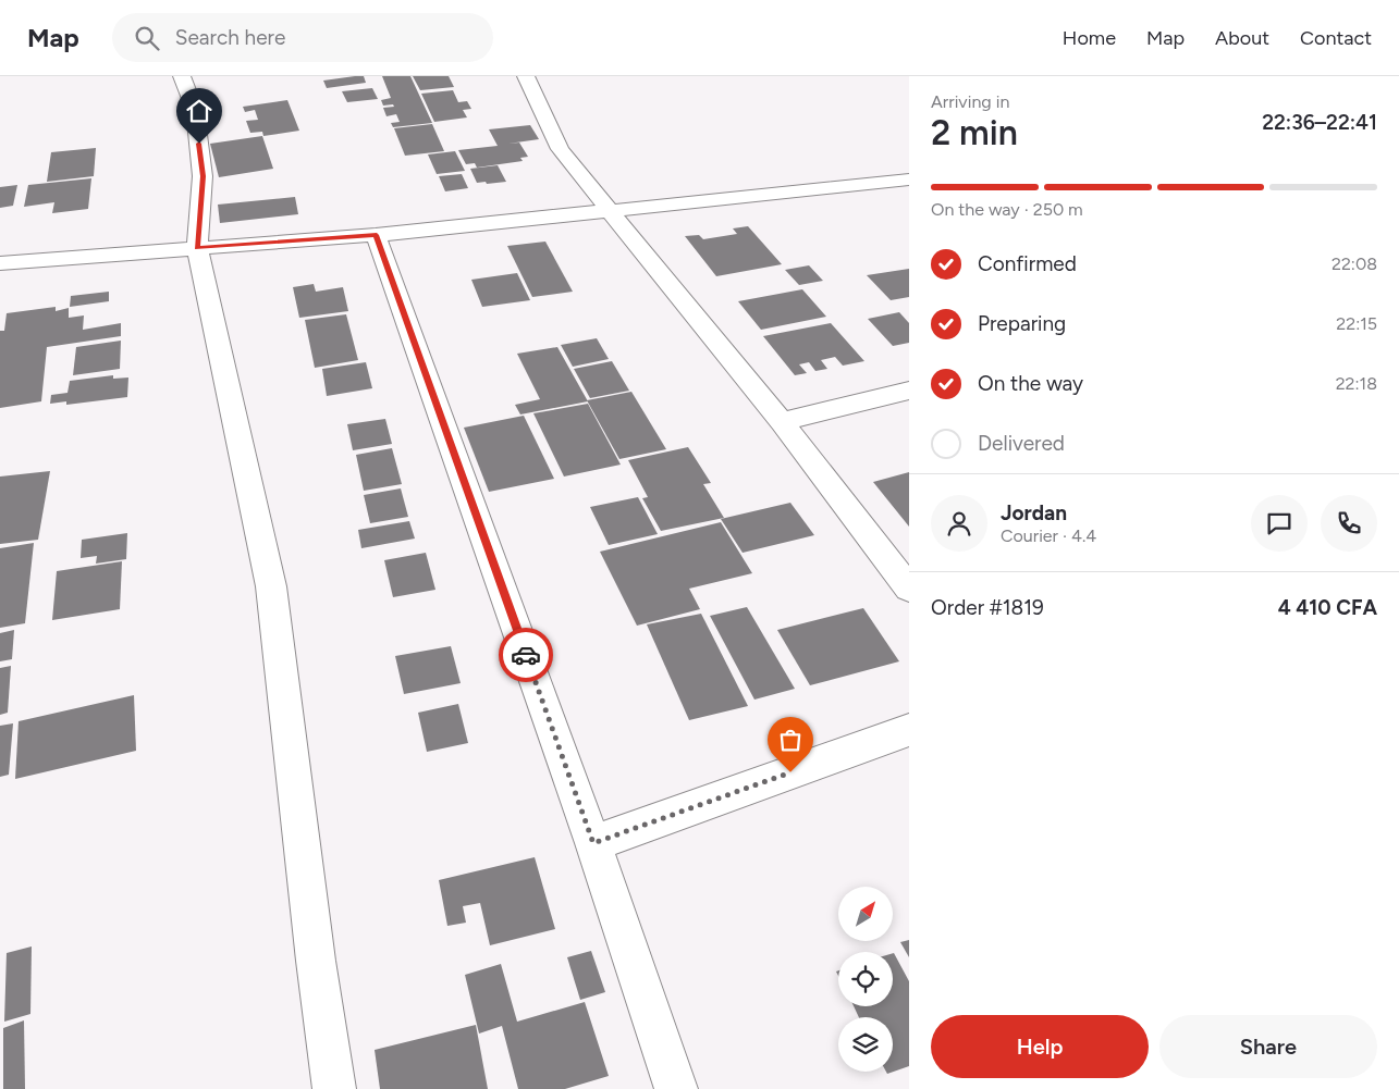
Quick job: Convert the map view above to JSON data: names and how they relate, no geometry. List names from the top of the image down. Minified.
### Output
{"north":"top right","page":{"header":"Map","search":"Search here","nav":["Home","Map","About","Contact"],"heading":["2 min","Arriving in","22:36–22:41"],"panel":["Jordan","Courier · 4.4","Order #1819","4 410 CFA"],"bar":"On the way · 250 m","list":[["Confirmed","22:08"],["Preparing","22:15"],["On the way","22:18"],"Delivered"],"buttons":["Help","Share"]}}
